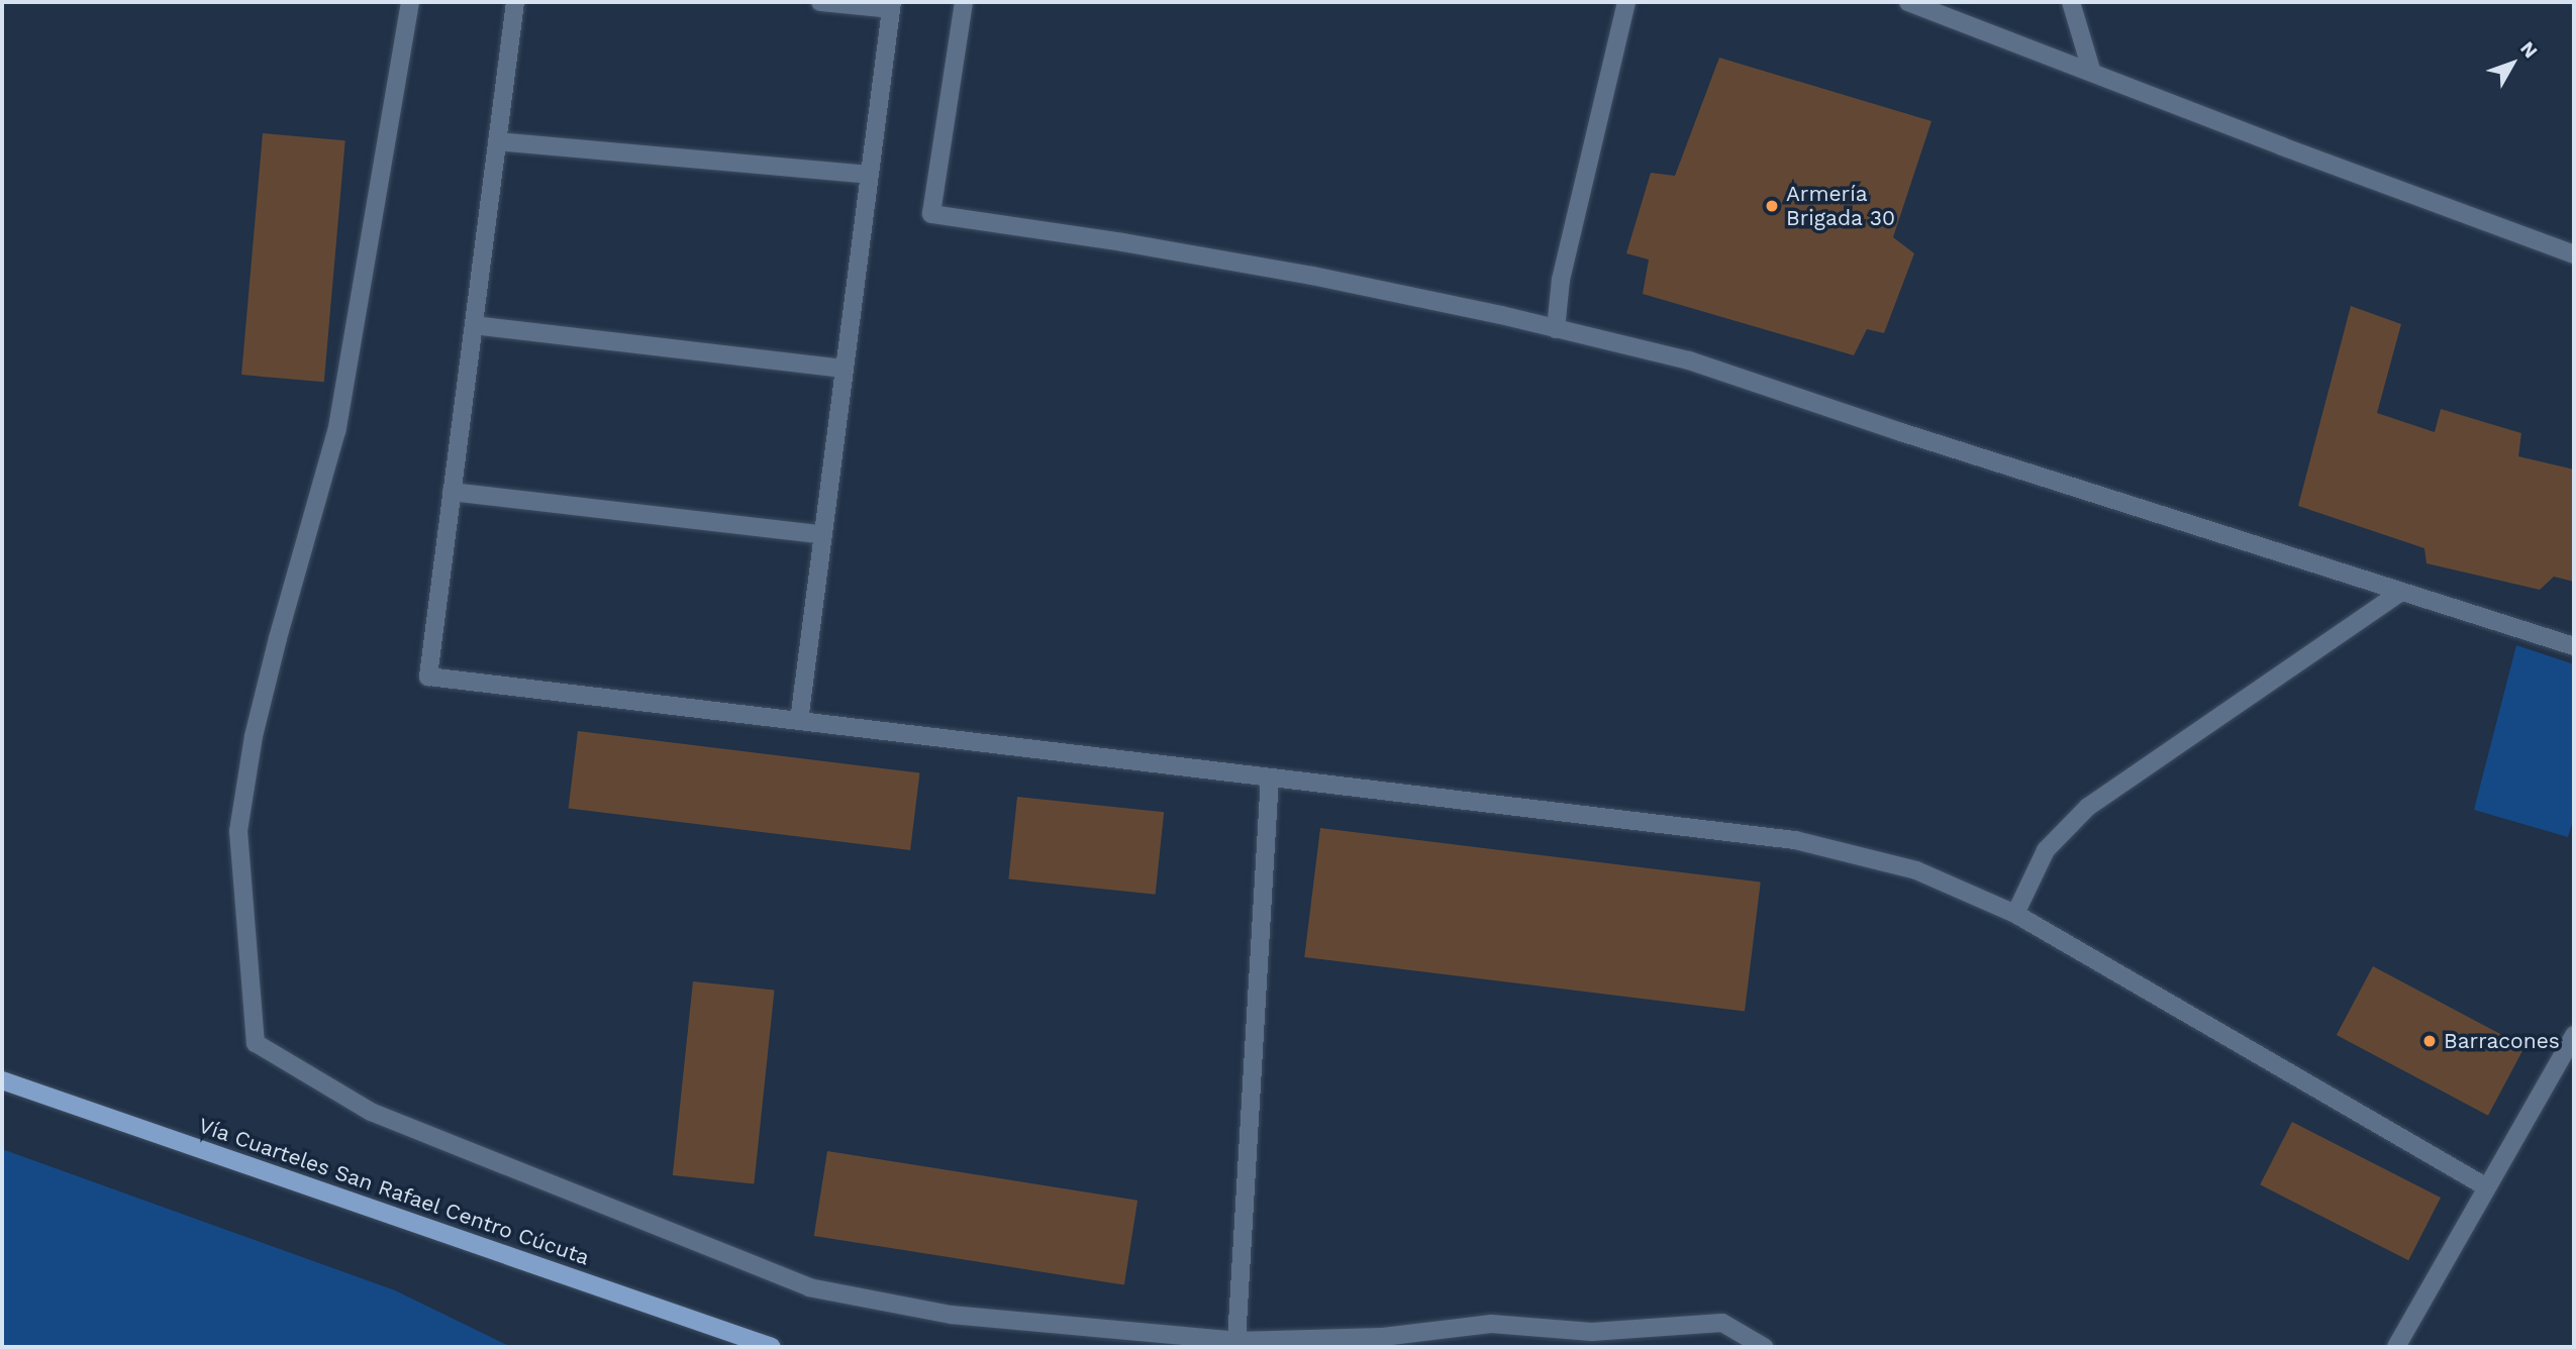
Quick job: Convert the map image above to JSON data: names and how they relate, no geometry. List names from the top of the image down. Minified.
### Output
{"streets":{"main road":["Vía Cuarteles San Rafael Centro Cúcuta"]},"places":["Armería Brigada 30","Barracones"],"north":"top right"}
